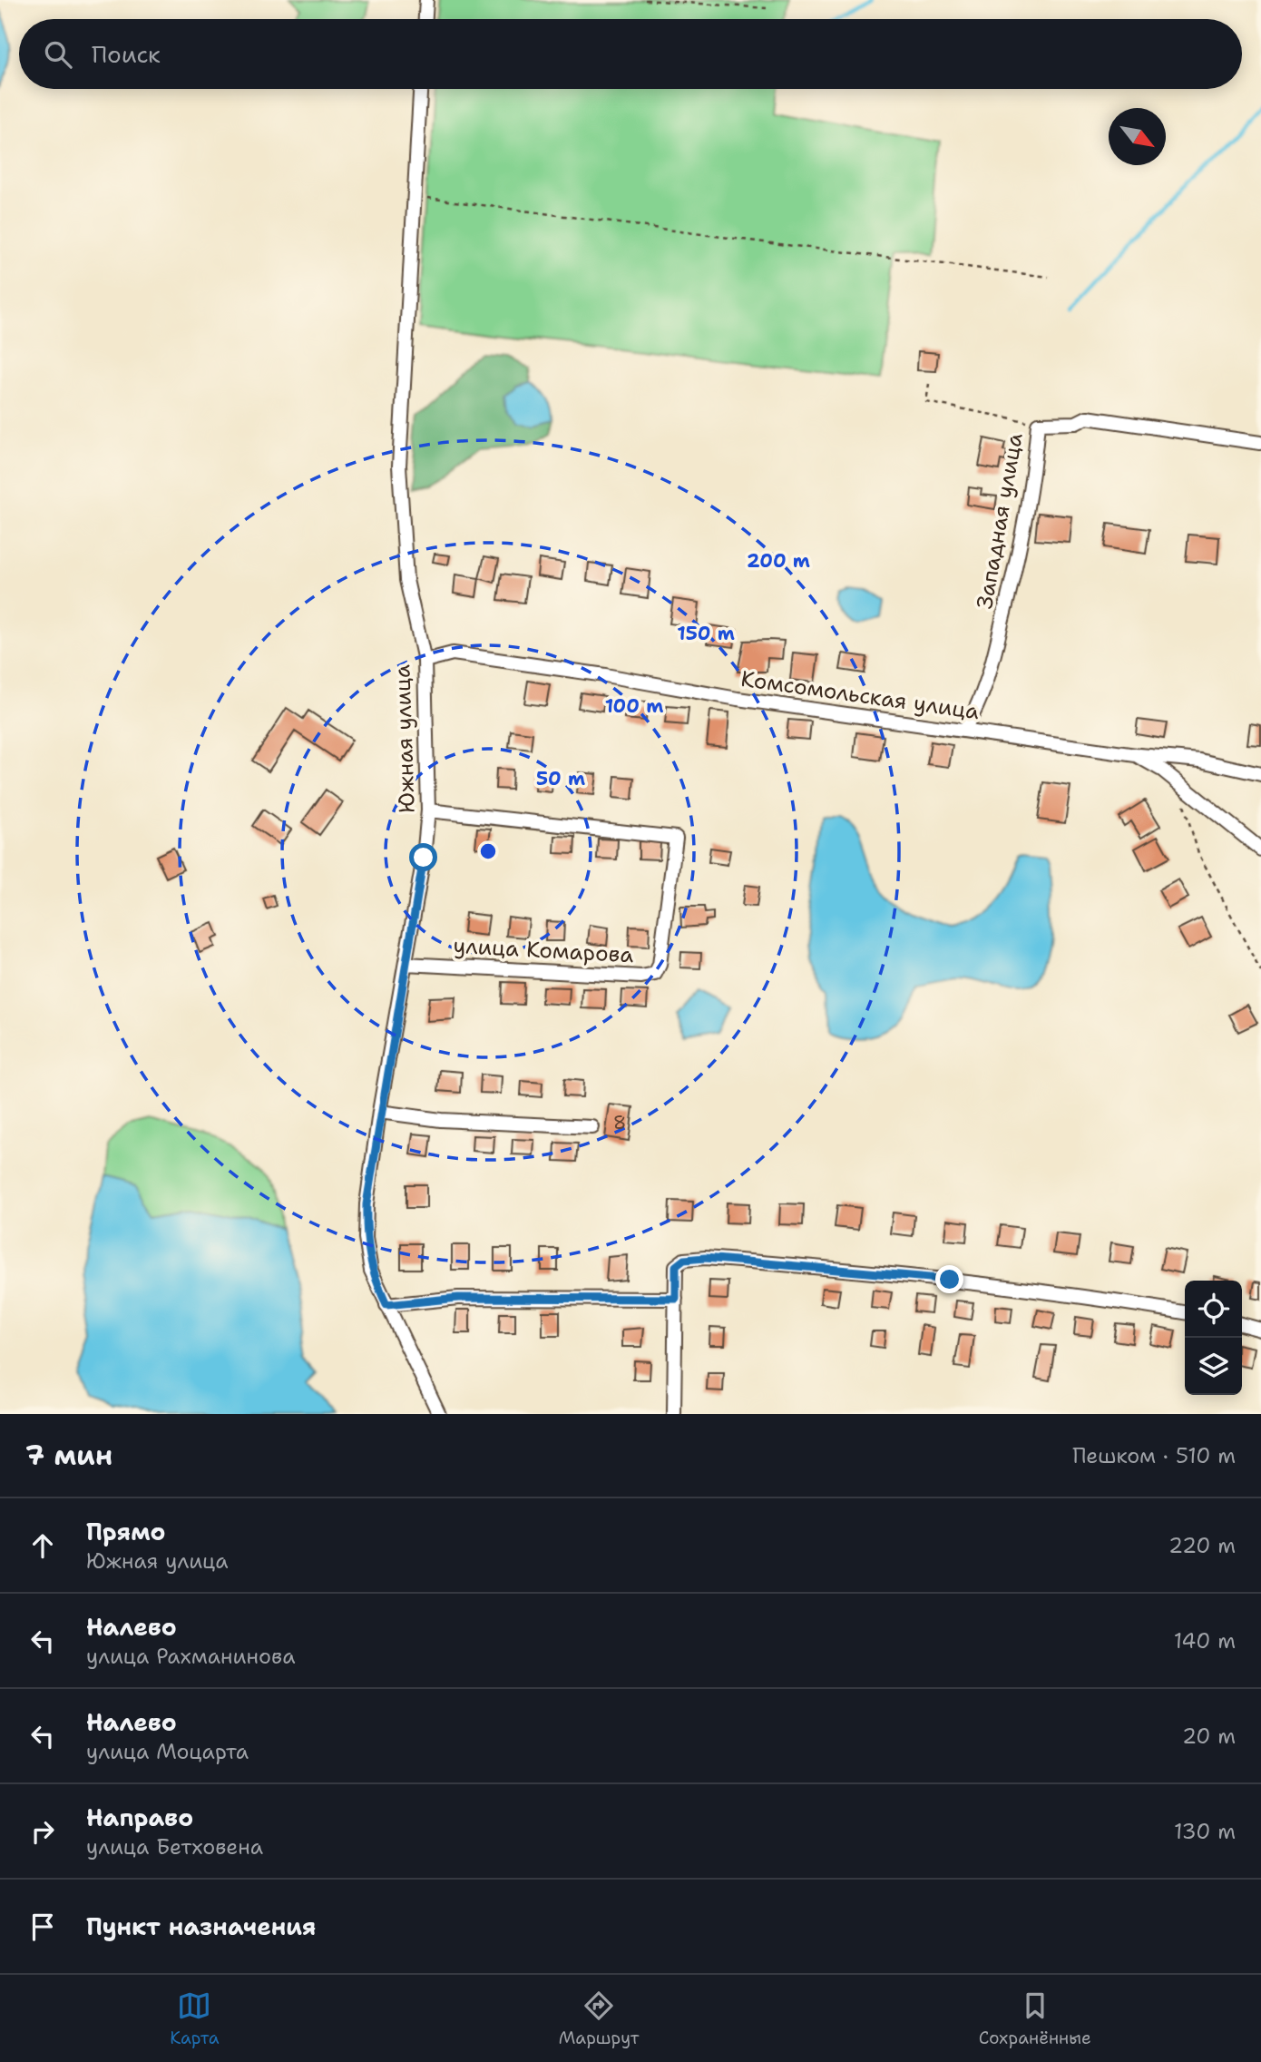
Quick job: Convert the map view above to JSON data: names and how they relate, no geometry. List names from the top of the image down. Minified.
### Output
{"streets":{"street":["Западная улица","Комсомольская улица","Южная улица","улица Комарова"]},"crossings":[["Западная улица","Комсомольская улица"],["Комсомольская улица","Южная улица"],["Южная улица","улица Комарова"]],"house_numbers":["8"],"north":"bottom right","page":{"search":"Поиск","heading":["7 мин","Пешком · 510 m"],"list":[["Прямо","Южная улица","220 m"],["Налево","улица Рахманинова","140 m"],["Налево","улица Моцарта","20 m"],["Направо","улица Бетховена","130 m"],"Пункт назначения"],"nav":["Карта","Маршрут","Сохранённые"]},"rings":["200 m","150 m","100 m","50 m"]}
